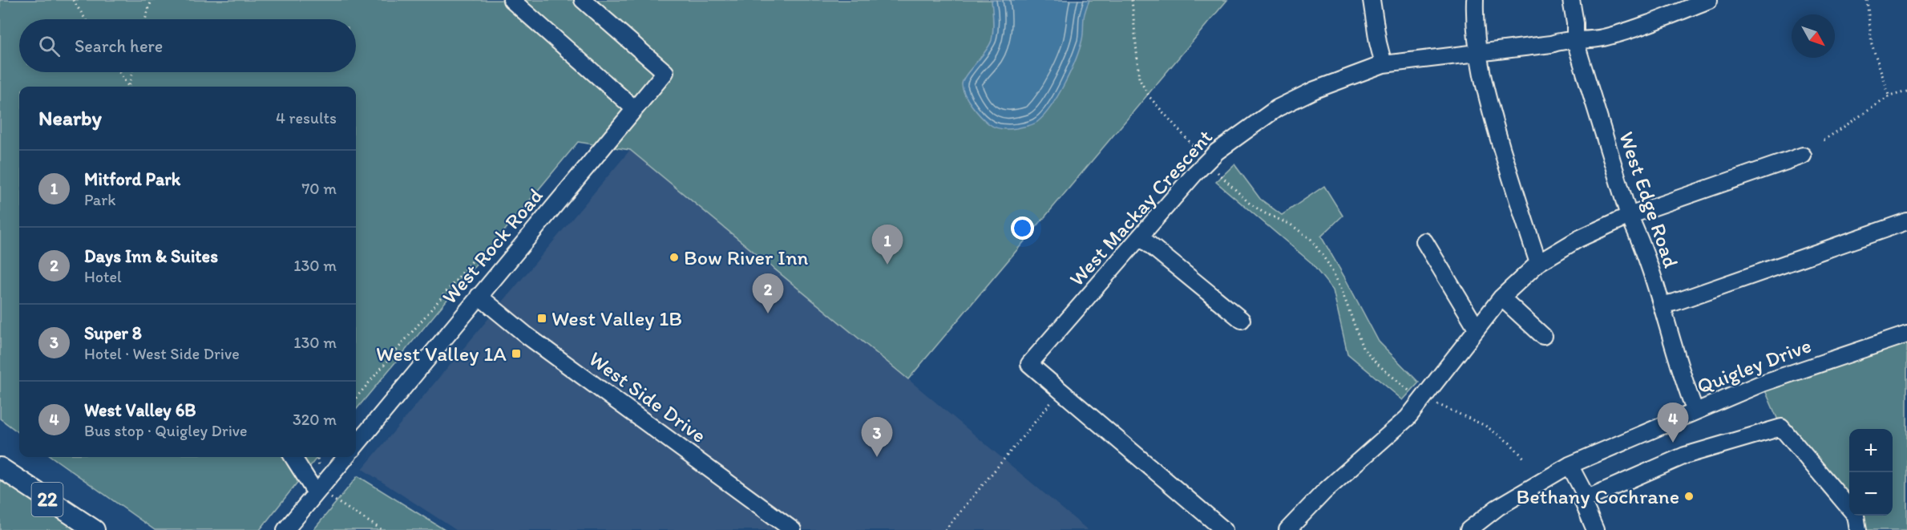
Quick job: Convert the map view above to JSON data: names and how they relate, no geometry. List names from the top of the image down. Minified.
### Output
{"streets":{"main road":["22"],"street":["West Edge Road","West Mackay Crescent","West Rock Road","Quigley Drive","West Side Drive"]},"crossings":[["West Edge Road","West Mackay Crescent"],["West Edge Road","Quigley Drive"],["West Rock Road","West Side Drive"]],"places":{"other":["Bow River Inn","Bethany Cochrane"],"transit":["West Valley 1B","West Valley 1A"]},"north":"bottom right","page":{"search":"Search here","heading":["Nearby","4 results"],"list":[{"mark":"1","name":"Mitford Park","note":"Park","value":"70 m"},{"mark":"2","name":"Days Inn & Suites","note":"Hotel","value":"130 m"},{"mark":"3","name":"Super 8","note":"Hotel · West Side Drive","value":"130 m"},{"mark":"4","name":"West Valley 6B","note":"Bus stop · Quigley Drive","value":"320 m"}],"pins":["1","2","4","3"],"map_buttons":["+","−"]}}
